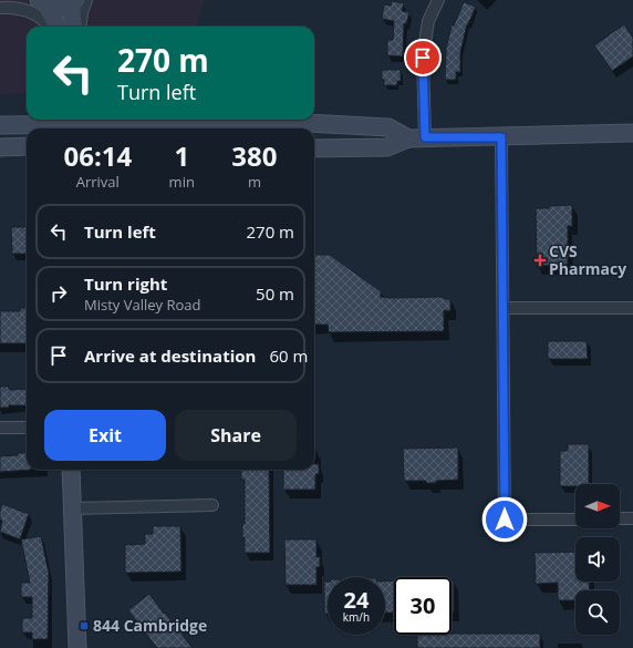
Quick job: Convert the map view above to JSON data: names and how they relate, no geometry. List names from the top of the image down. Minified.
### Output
{"places":{"health":["CVS Pharmacy"],"transit":["844 Cambridge"]},"north":"right","page":{"turn":["270 m","Turn left"],"eta":["06:14","Arrival","1","min","380","m"],"list":[{"name":"Turn left","value":"270 m"},{"name":"Turn right","note":"Misty Valley Road","value":"50 m"},{"name":"Arrive at destination","value":"60 m"}],"buttons":["Exit","Share"],"speed":"24 km/h","limit":"30"}}
